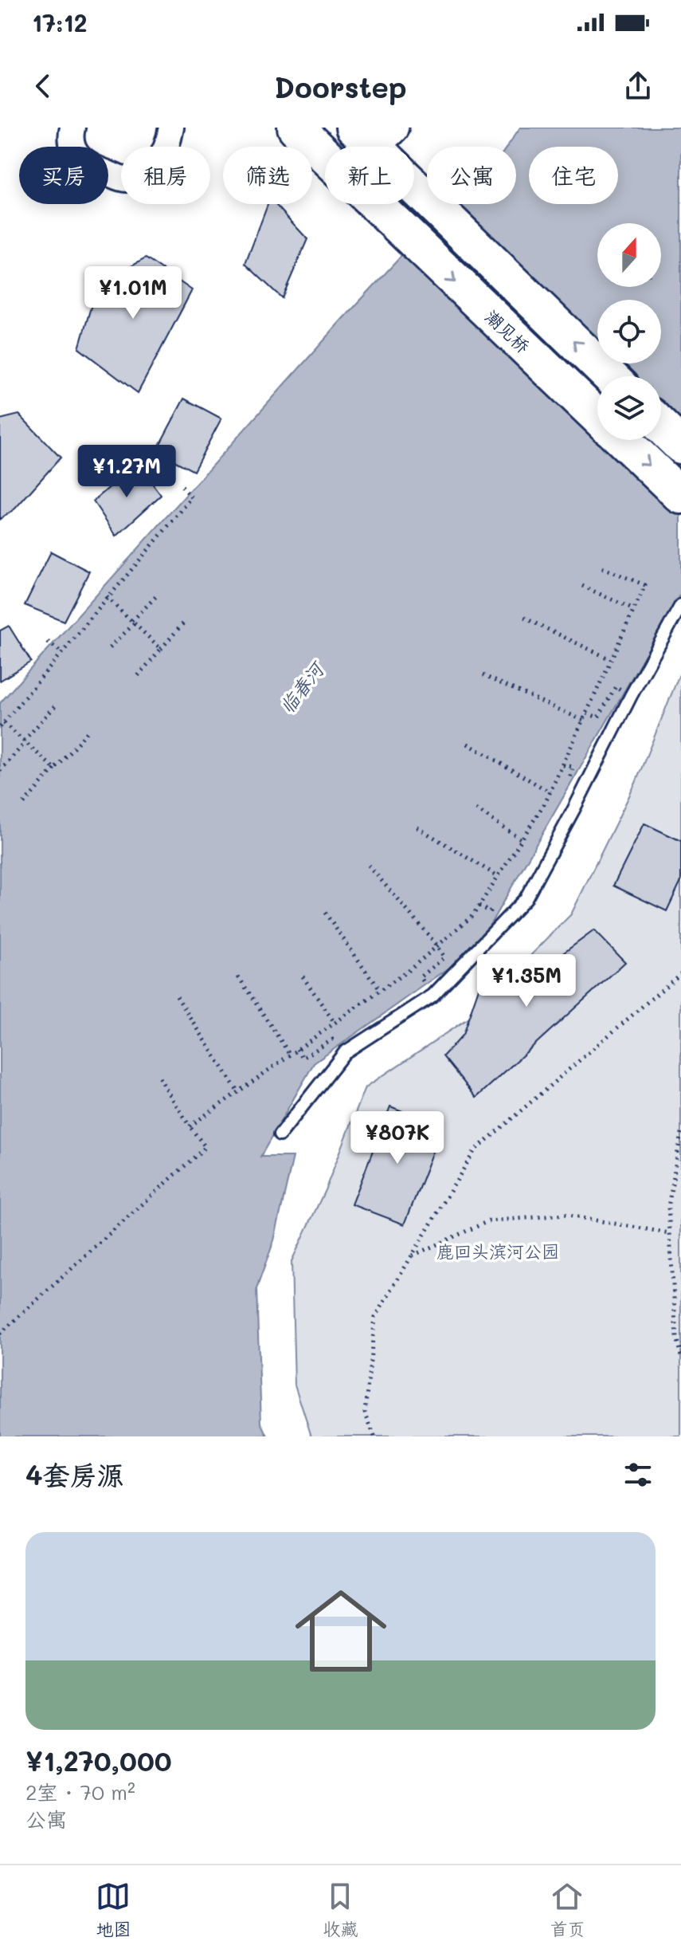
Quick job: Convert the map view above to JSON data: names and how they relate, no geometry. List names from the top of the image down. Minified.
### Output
{"streets":{"main road":["潮见桥"]},"water":["临春河"],"parks":["鹿回头滨河公园"],"north":"top","page":{"status":"17:12","header":"Doorstep","chip":["买房","租房","筛选","新上","公寓","住宅"],"price":["¥1.01M","¥1.27M","¥1.35M","¥807K"],"heading":"4套房源","list":[{"name":"¥1,270,000","note":"2室 · 70 m² · 公寓"}],"tabs":["地图","收藏","首页"]}}
